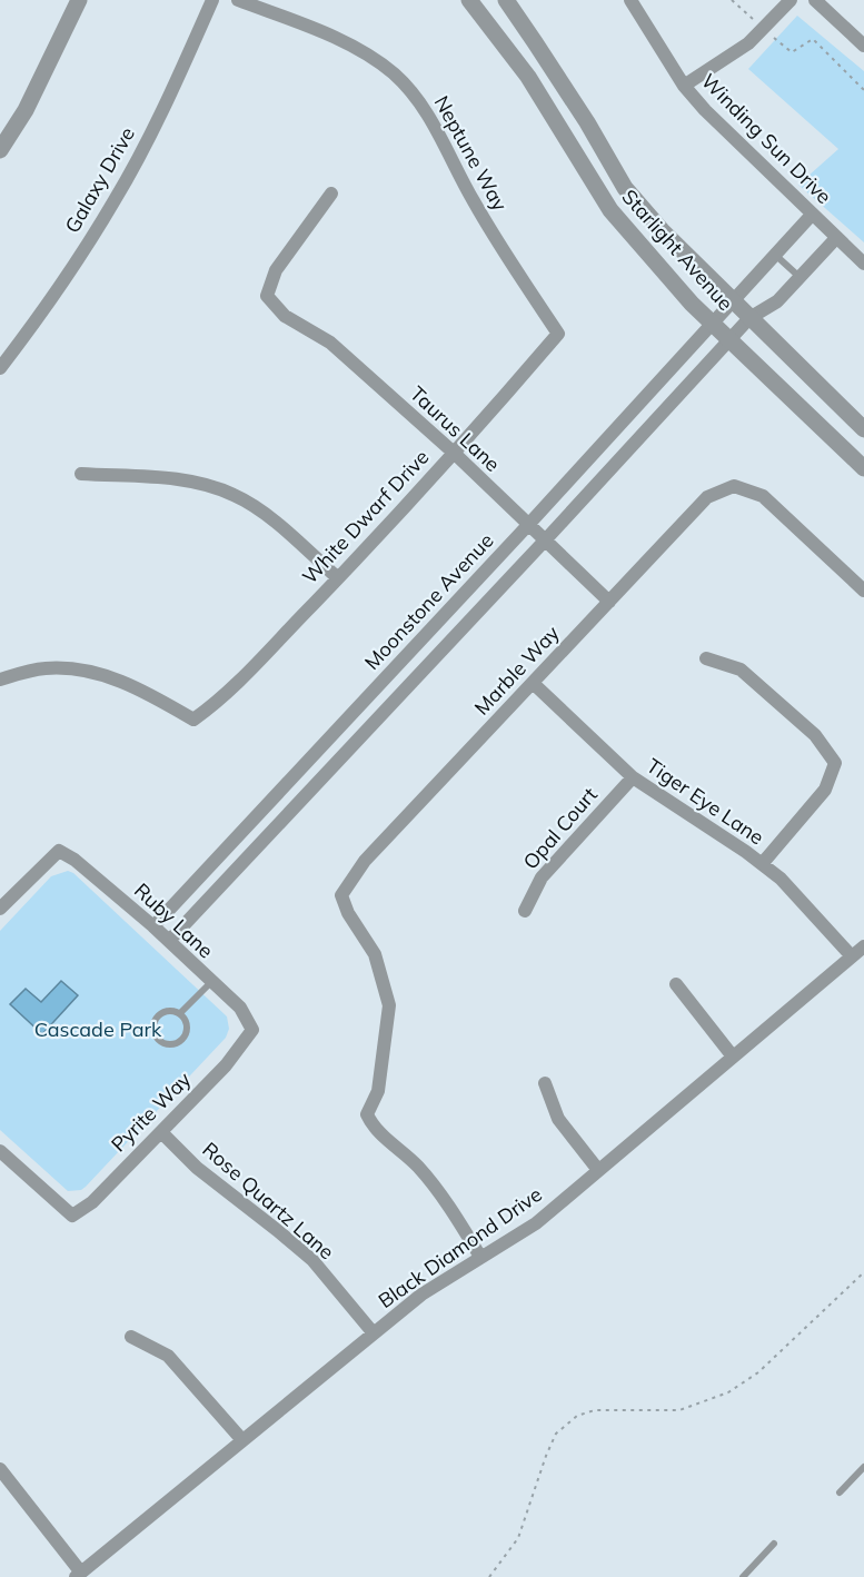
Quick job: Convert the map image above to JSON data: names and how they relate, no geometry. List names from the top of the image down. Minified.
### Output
{"streets":{"street":["Winding Sun Drive","Neptune Way","Galaxy Drive","Starlight Avenue","Taurus Lane","White Dwarf Drive","Moonstone Avenue","Marble Way","Tiger Eye Lane","Opal Court","Ruby Lane","Pyrite Way","Rose Quartz Lane","Black Diamond Drive"]},"crossings":[["Winding Sun Drive","Moonstone Avenue"],["Neptune Way","White Dwarf Drive"],["Starlight Avenue","Moonstone Avenue"],["Taurus Lane","White Dwarf Drive"],["Taurus Lane","Moonstone Avenue"],["Taurus Lane","Marble Way"],["Moonstone Avenue","Ruby Lane"],["Marble Way","Tiger Eye Lane"],["Marble Way","Black Diamond Drive"],["Tiger Eye Lane","Opal Court"],["Tiger Eye Lane","Black Diamond Drive"],["Ruby Lane","Pyrite Way"],["Pyrite Way","Rose Quartz Lane"],["Rose Quartz Lane","Black Diamond Drive"]],"parks":["Cascade Park"]}
